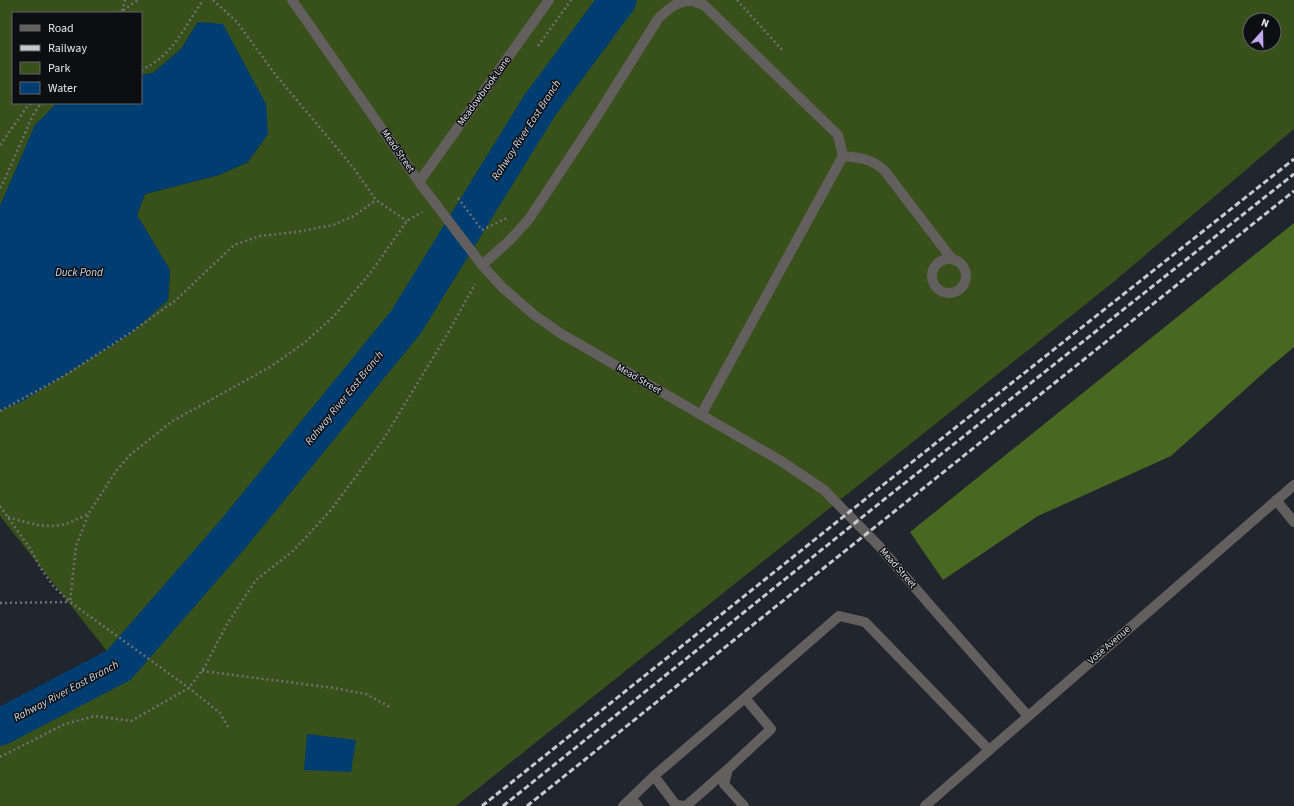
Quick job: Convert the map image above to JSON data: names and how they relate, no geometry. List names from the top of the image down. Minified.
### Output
{"streets":{"street":["Meadowbrook Lane","Mead Street","Vose Avenue"]},"crossings":[["Meadowbrook Lane","Mead Street"],["Mead Street","Vose Avenue"]],"water":["Rahway River East Branch","Duck Pond"],"legend":["Road","Railway","Park","Water"],"north":"top"}
